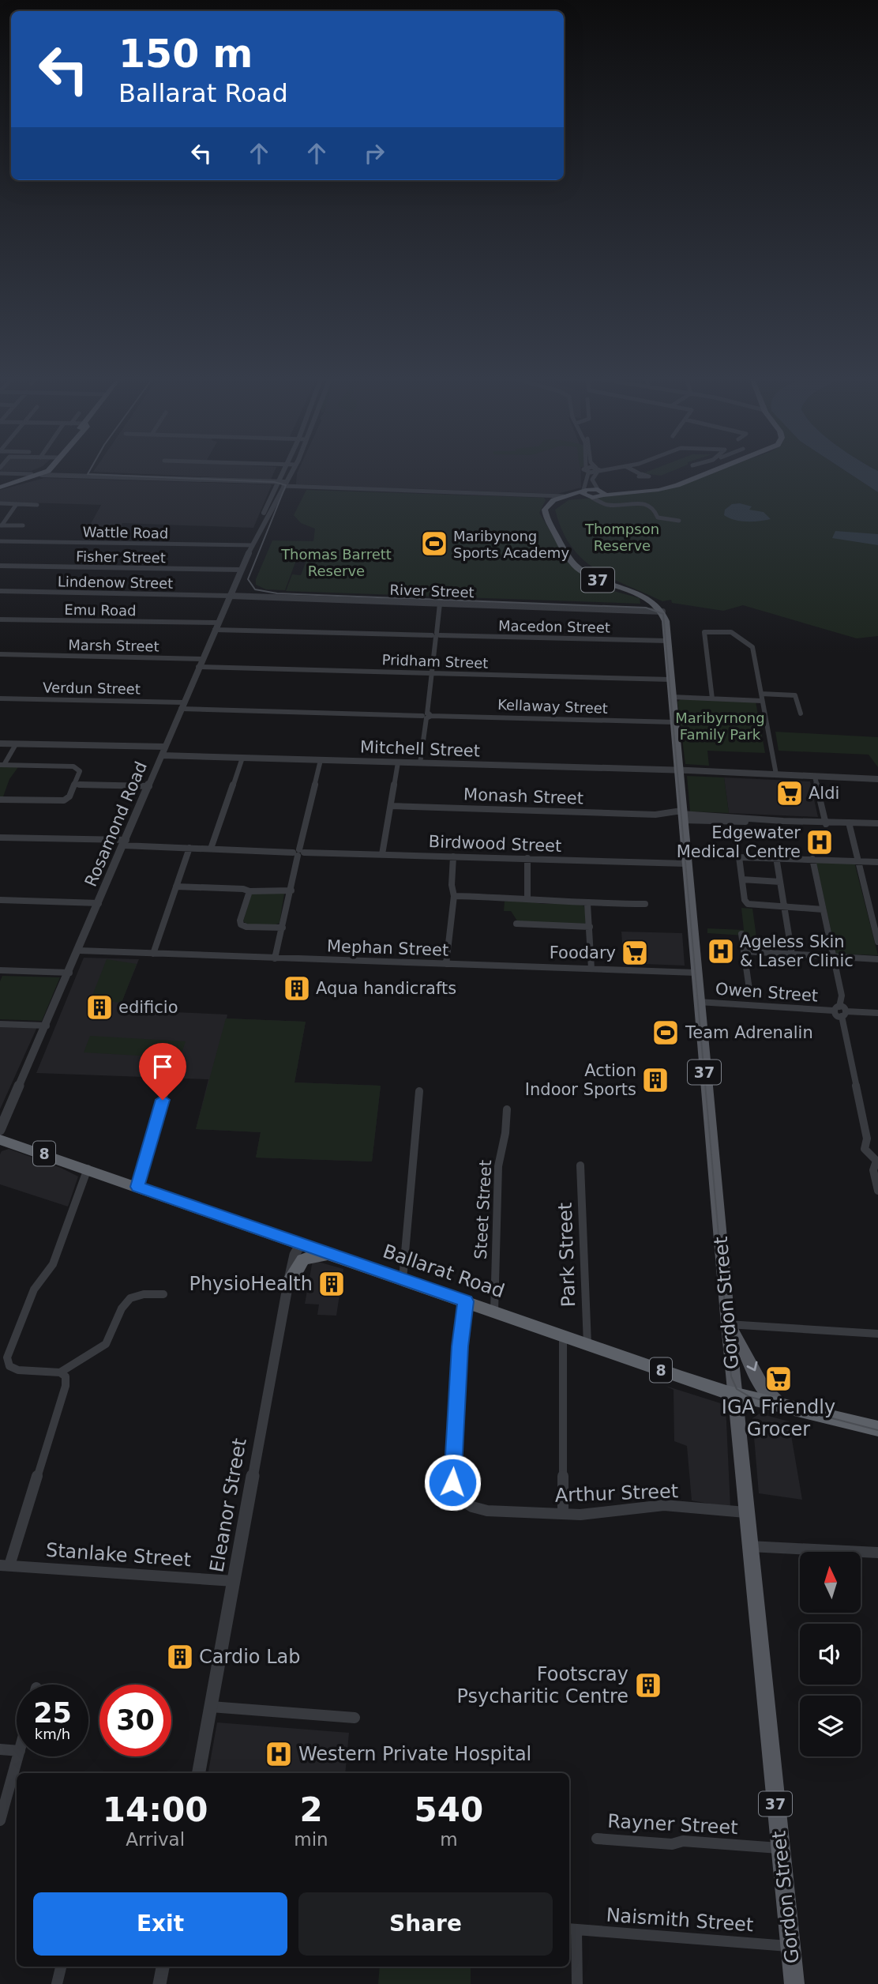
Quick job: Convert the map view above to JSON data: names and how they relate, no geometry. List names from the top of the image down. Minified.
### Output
{"streets":{"highway":["8","Ballarat Road"],"main road":["37","Gordon Street"],"street":["Wattle Road","Fisher Street","Lindenow Street","River Street","Emu Road","Macedon Street","Marsh Street","Pridham Street","Verdun Street","Kellaway Street","Mitchell Street","Monash Street","Rosamond Road","Birdwood Street","Mephan Street","Owen Street","Steet Street","Park Street","Arthur Street","Eleanor Street","Stanlake Street","Rayner Street","Naismith Street"]},"crossings":[["Wattle Road","Rosamond Road"],["Fisher Street","Rosamond Road"],["37","River Street"],["37","Gordon Street"],["Lindenow Street","River Street"],["Lindenow Street","Rosamond Road"],["River Street","Rosamond Road"],["River Street","Gordon Street"],["Emu Road","Macedon Street"],["Emu Road","Rosamond Road"],["Macedon Street","Rosamond Road"],["Macedon Street","Gordon Street"],["Marsh Street","Rosamond Road"],["Pridham Street","Rosamond Road"],["Pridham Street","Gordon Street"],["Verdun Street","Kellaway Street"],["Verdun Street","Rosamond Road"],["Kellaway Street","Rosamond Road"],["Kellaway Street","Gordon Street"],["Mitchell Street","Rosamond Road"],["Mitchell Street","Gordon Street"],["Monash Street","Gordon Street"],["Rosamond Road","Birdwood Street"],["Rosamond Road","Mephan Street"],["Birdwood Street","Gordon Street"],["Mephan Street","Gordon Street"],["Owen Street","Gordon Street"],["Steet Street","Ballarat Road"],["Park Street","Ballarat Road"],["Ballarat Road","Gordon Street"],["Ballarat Road","Arthur Street"],["Ballarat Road","Eleanor Street"],["Gordon Street","Arthur Street"],["Gordon Street","Rayner Street"],["Gordon Street","Naismith Street"],["Eleanor Street","Stanlake Street"]],"parks":["Thompson Reserve","Thomas Barrett Reserve","Maribyrnong Family Park"],"places":{"sports":["Maribynong Sports Academy","Team Adrenalin"],"supermarket":["Aldi","Foodary","IGA Friendly Grocer"],"hospital":["Edgewater Medical Centre","Ageless Skin & Laser Clinic","Western Private Hospital"],"building":["Aqua handicrafts","edificio","Action Indoor Sports","PhysioHealth","Cardio Lab","Footscray Psycharitic Centre"]},"north":"top","page":{"turn":["150 m","Ballarat Road"],"speed":"25 km/h","limit":"30","eta":["14:00","Arrival","2","min","540","m"],"buttons":["Exit","Share"]}}
